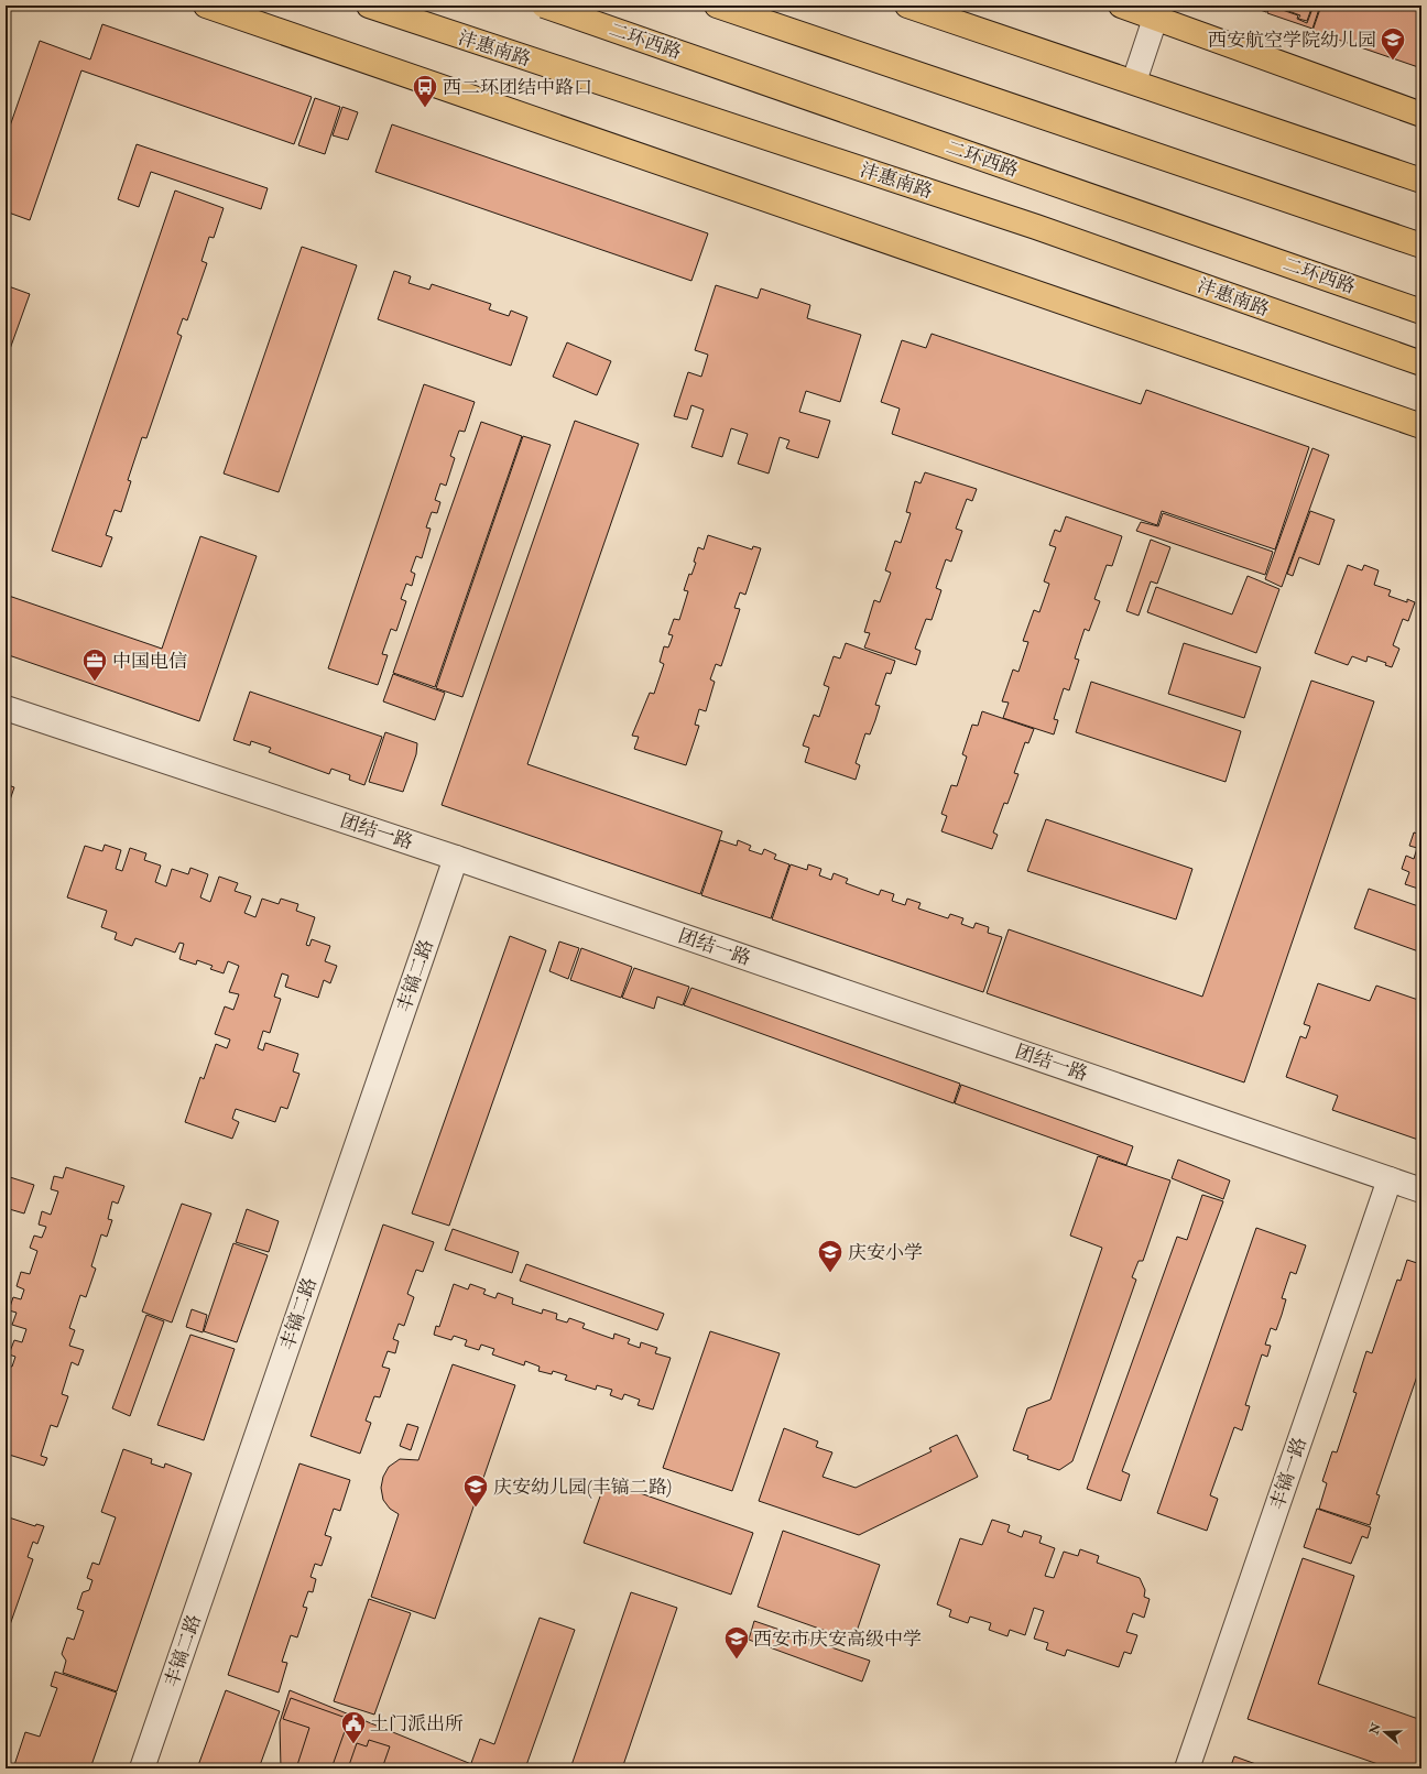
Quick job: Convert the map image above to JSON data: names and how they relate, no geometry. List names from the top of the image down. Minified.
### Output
{"streets":{"main road":["二环西路","沣惠南路"],"street":["团结一路","丰镐二路","丰镐一路"]},"crossings":[["团结一路","丰镐二路"],["团结一路","丰镐一路"]],"places":{"school or university":["西安航空学院幼儿园","庆安小学","庆安幼儿园(丰镐二路)","西安市庆安高级中学"],"bus stop":["西二环团结中路口"],"office":["中国电信"],"public building":["土门派出所"]},"north":"left"}
